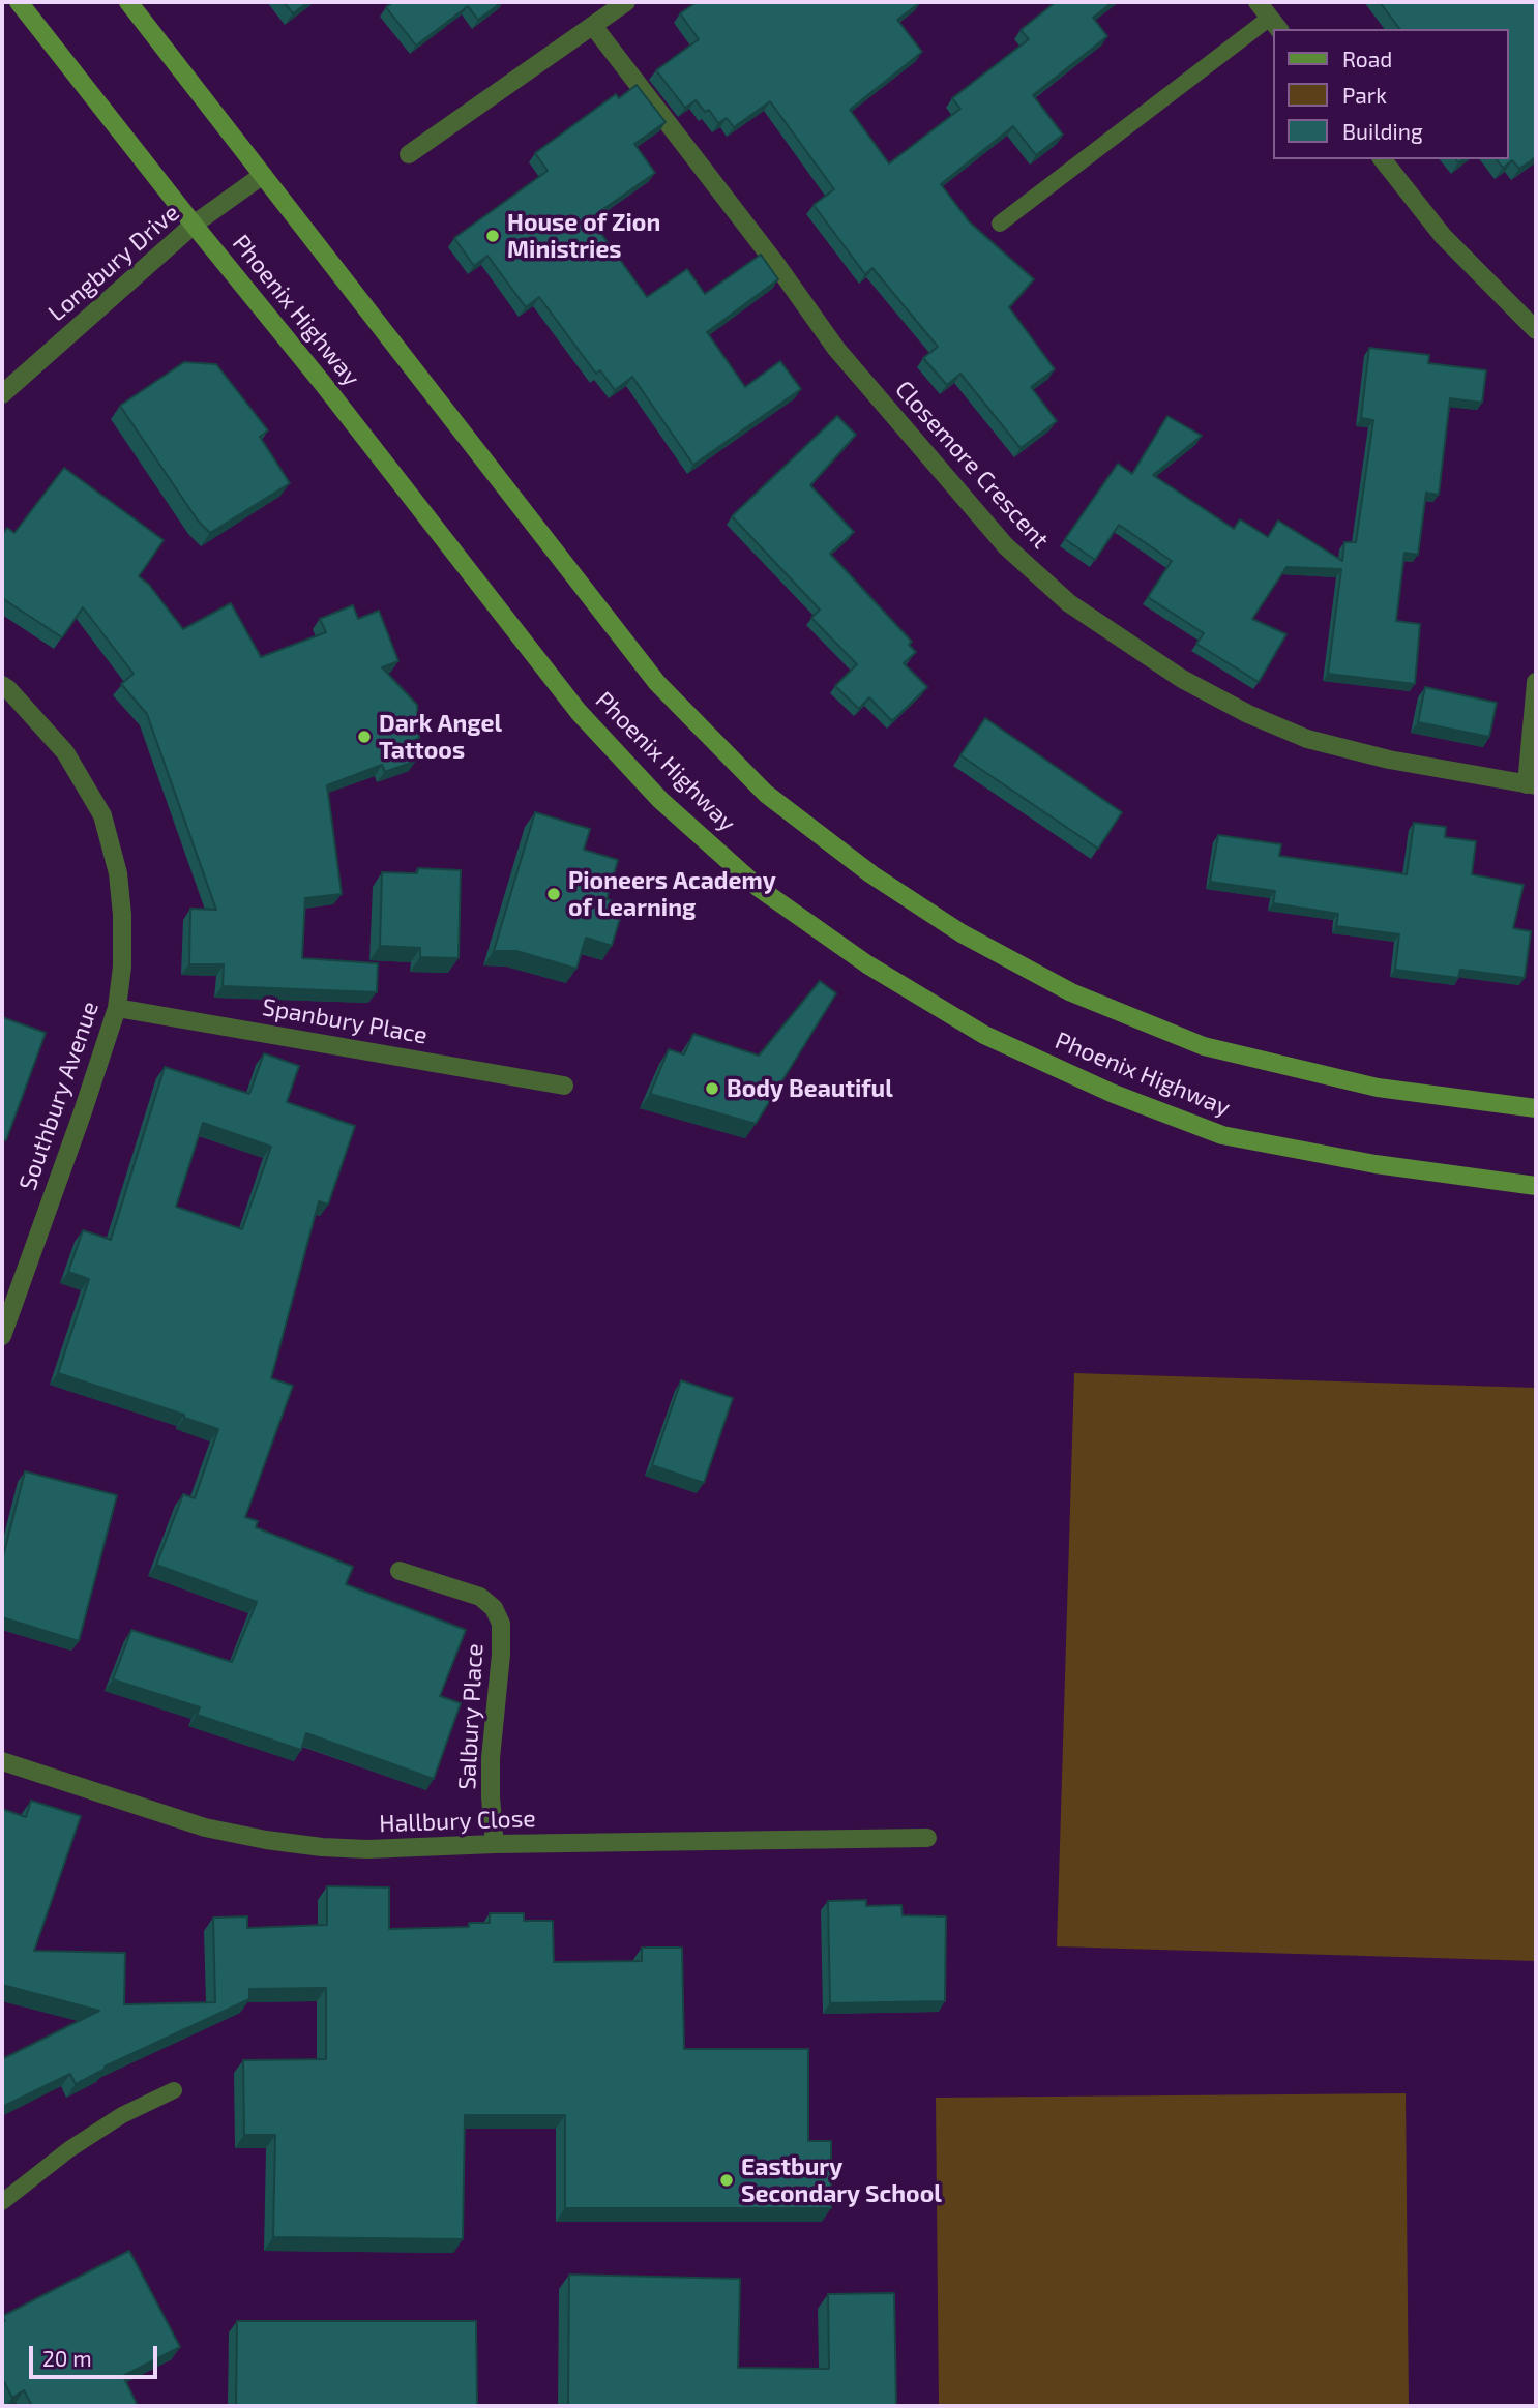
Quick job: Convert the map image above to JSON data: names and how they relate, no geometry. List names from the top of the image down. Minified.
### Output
{"streets":{"main road":["Phoenix Highway"],"street":["Longbury Drive","Closemore Crescent","Spanbury Place","Southbury Avenue","Salbury Place","Hallbury Close"]},"crossings":[["Longbury Drive","Phoenix Highway"],["Spanbury Place","Southbury Avenue"],["Salbury Place","Hallbury Close"]],"places":["House of Zion Ministries","Dark Angel Tattoos","Pioneers Academy of Learning","Body Beautiful","Eastbury Secondary School"],"legend":["Road","Park","Building"],"scale_bar":"20 m"}
